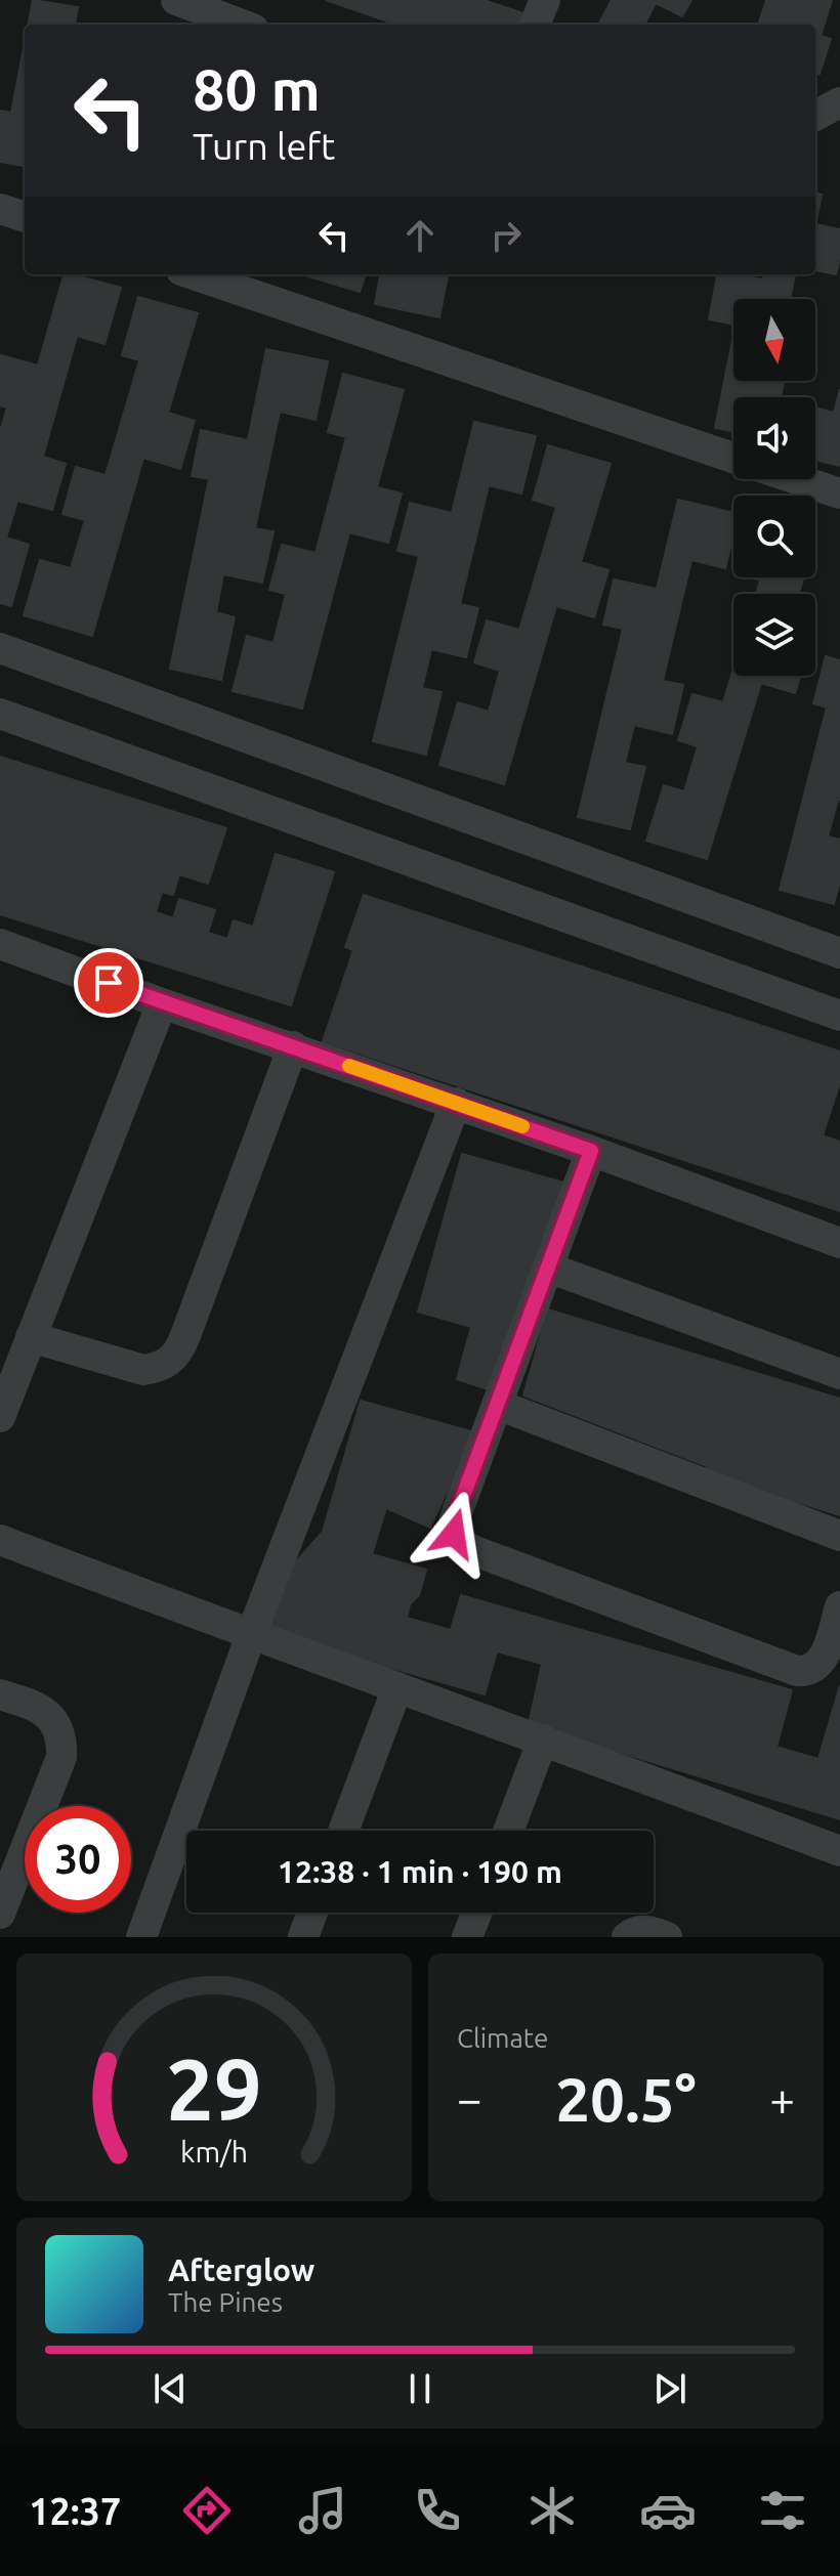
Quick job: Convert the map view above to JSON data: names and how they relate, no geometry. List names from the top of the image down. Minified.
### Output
{"north":"bottom","page":{"turn":["80 m","Turn left"],"limit":"30","trip":"12:38 · 1 min · 190 m","tile":"Climate","heat":["−","20.5°","+"],"song":["Afterglow","The Pines"],"tabs":"12:37","gauge":["29","km/h"]}}
